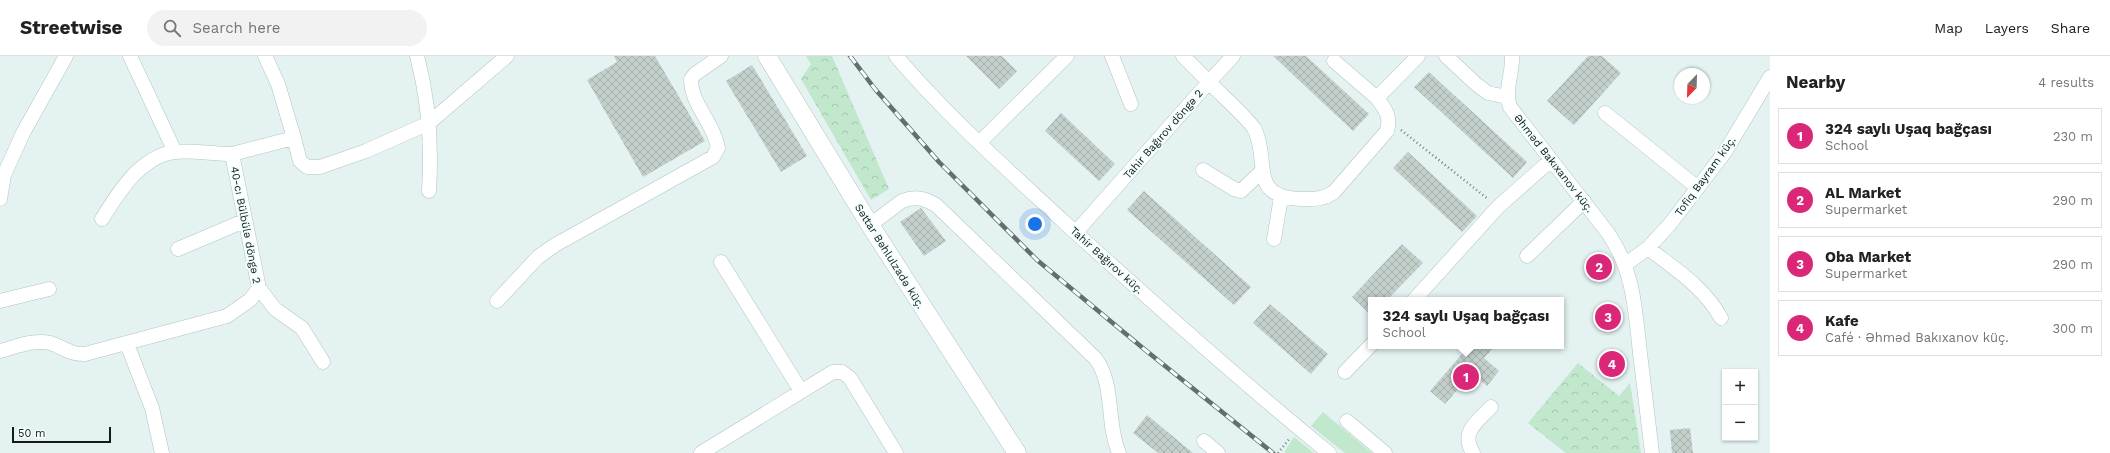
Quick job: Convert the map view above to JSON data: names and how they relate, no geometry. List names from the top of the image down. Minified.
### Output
{"streets":{"main road":["Səttar Bəhlulzadə küç."],"street":["Tahir Bağırov döngə 2","Əhməd Bakıxanov küç.","Tofiq Bayram küç.","40-cı Bülbülə döngə 2","Tahir Bağırov küç."]},"crossings":[["Tahir Bağırov döngə 2","Tahir Bağırov küç."],["Əhməd Bakıxanov küç.","Tofiq Bayram küç."]],"scale_bar":"50 m","north":"bottom left","page":{"header":"Streetwise","search":"Search here","nav":["Map","Layers","Share"],"heading":["Nearby","4 results"],"list":[{"mark":"1","name":"324 saylı Uşaq bağçası","note":"School","value":"230 m"},{"mark":"2","name":"AL Market","note":"Supermarket","value":"290 m"},{"mark":"3","name":"Oba Market","note":"Supermarket","value":"290 m"},{"mark":"4","name":"Kafe","note":"Café · Əhməd Bakıxanov küç.","value":"300 m"}],"pins":["2","3","4","1"],"popup":["324 saylı Uşaq bağçası","School"],"map_buttons":["+","−"],"scale":"50 m"}}
